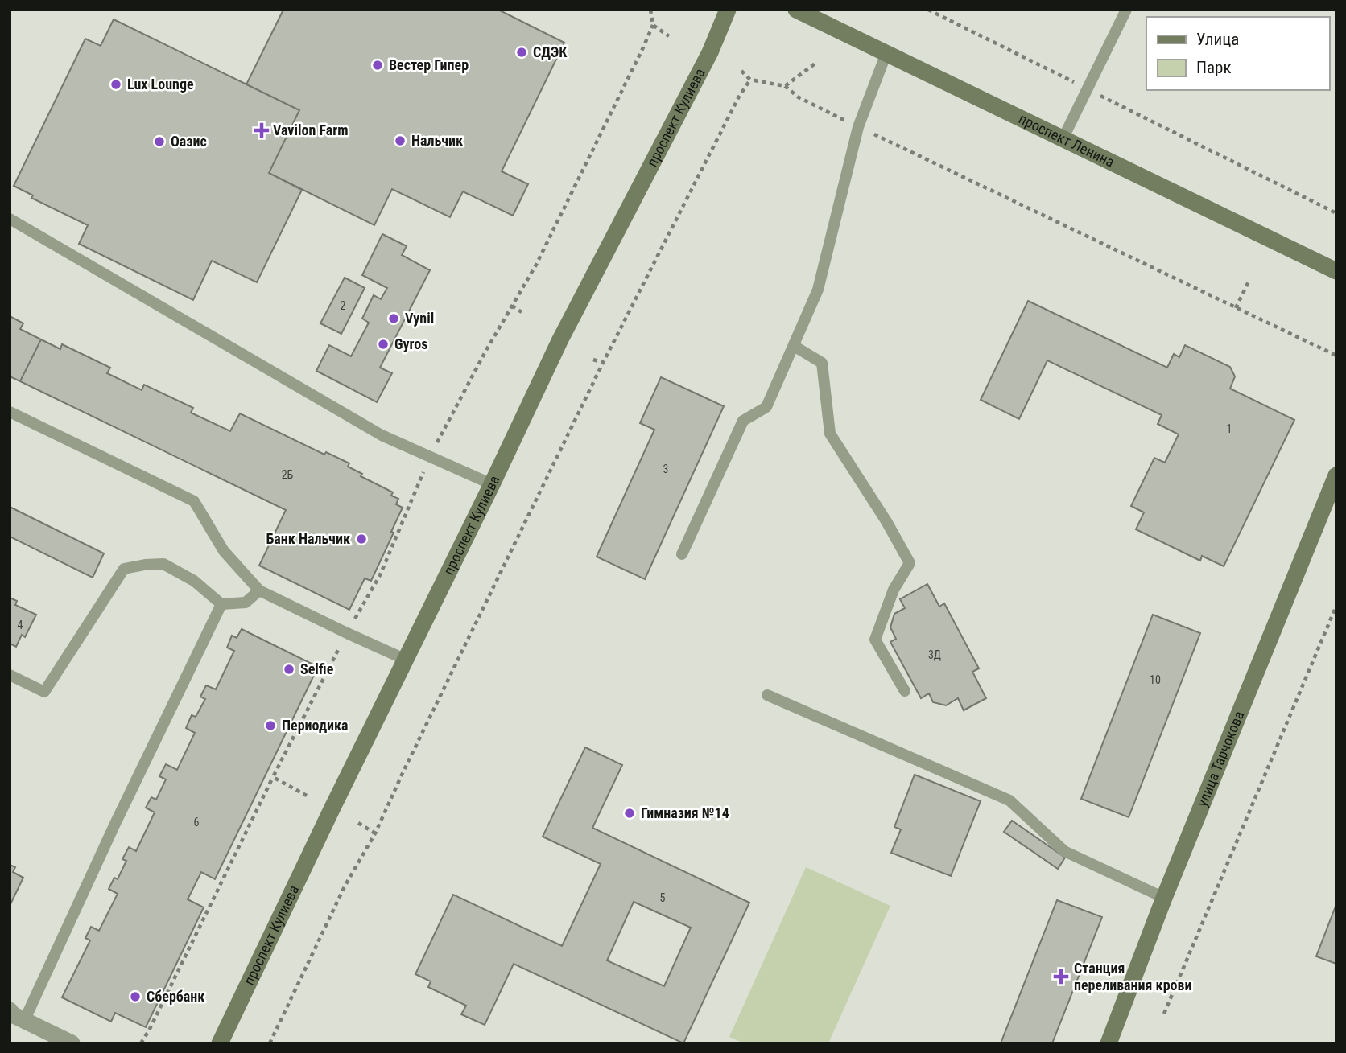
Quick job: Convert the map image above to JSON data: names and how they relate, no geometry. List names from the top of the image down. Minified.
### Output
{"streets":{"main road":["проспект Кулиева","проспект Ленина","улица Тарчокова"]},"places":{"other":["СДЭК","Вестер Гипер","Lux Lounge","Нальчик","Оазис","Vynil","Gyros","Банк Нальчик","Selfie","Периодика","Гимназия №14","Сбербанк"],"health":["Vavilon Farm","Станция переливания крови"]},"house_numbers":["2","1","3","2Б","4","3Д","10","6","5"],"legend":["Улица","Парк"]}
